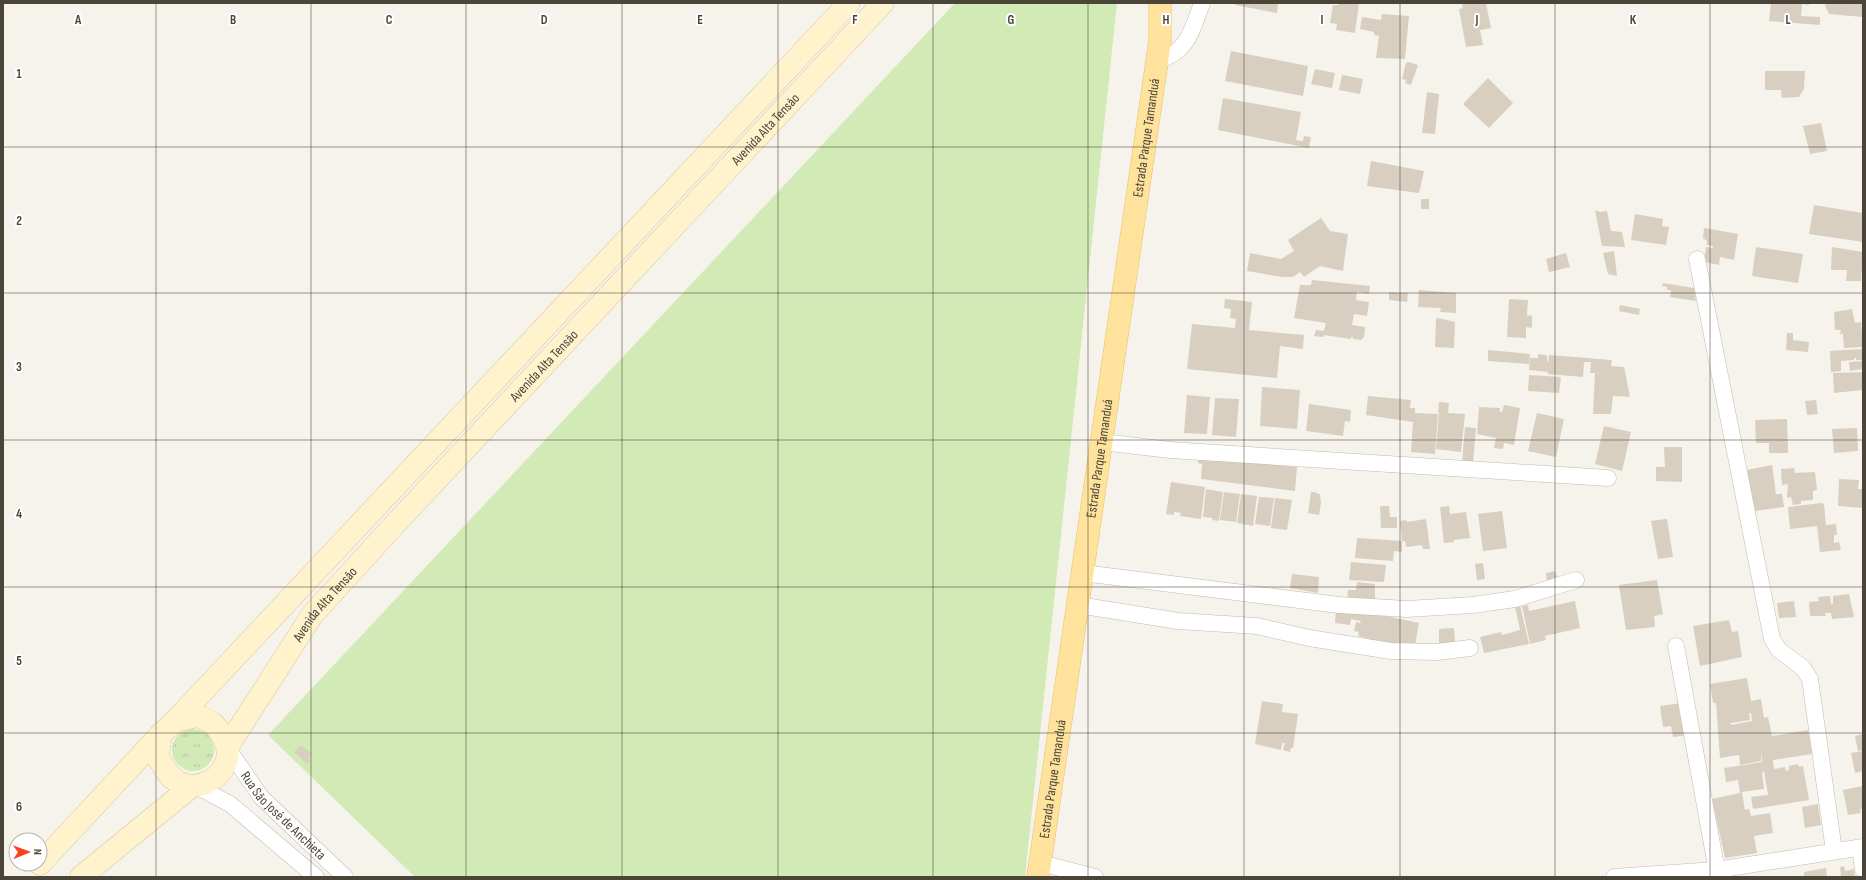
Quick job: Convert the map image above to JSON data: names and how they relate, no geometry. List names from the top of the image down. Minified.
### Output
{"streets":{"main road":["Estrada Parque Tamanduá"],"street":["Avenida Alta Tensāo","Rua São José de Anchieta"]},"crossings":[["Avenida Alta Tensāo","Rua São José de Anchieta"]],"north":"right","grid":{"columns":["A","B","C","D","E","F","G","H","I","J","K","L"],"rows":["1","2","3","4","5","6"]}}
